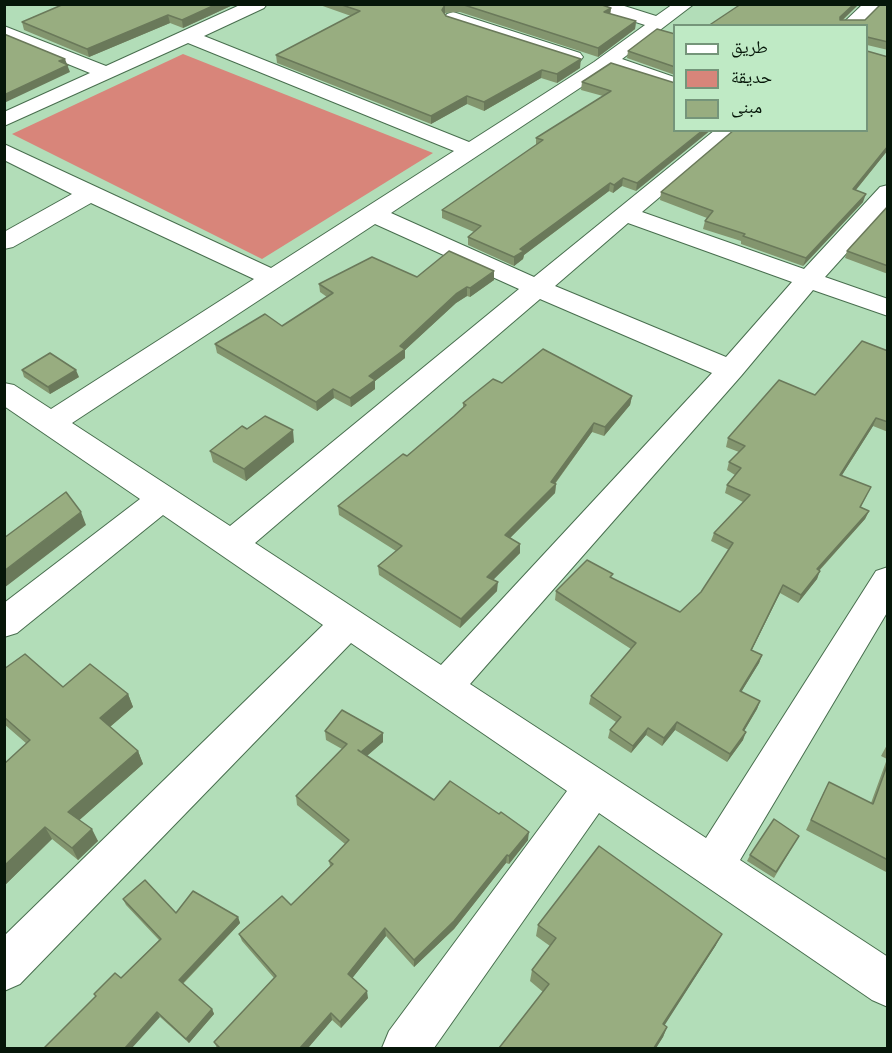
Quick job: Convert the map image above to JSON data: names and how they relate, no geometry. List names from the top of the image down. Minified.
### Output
{"legend":["طريق","حديقة","مبنى"]}
